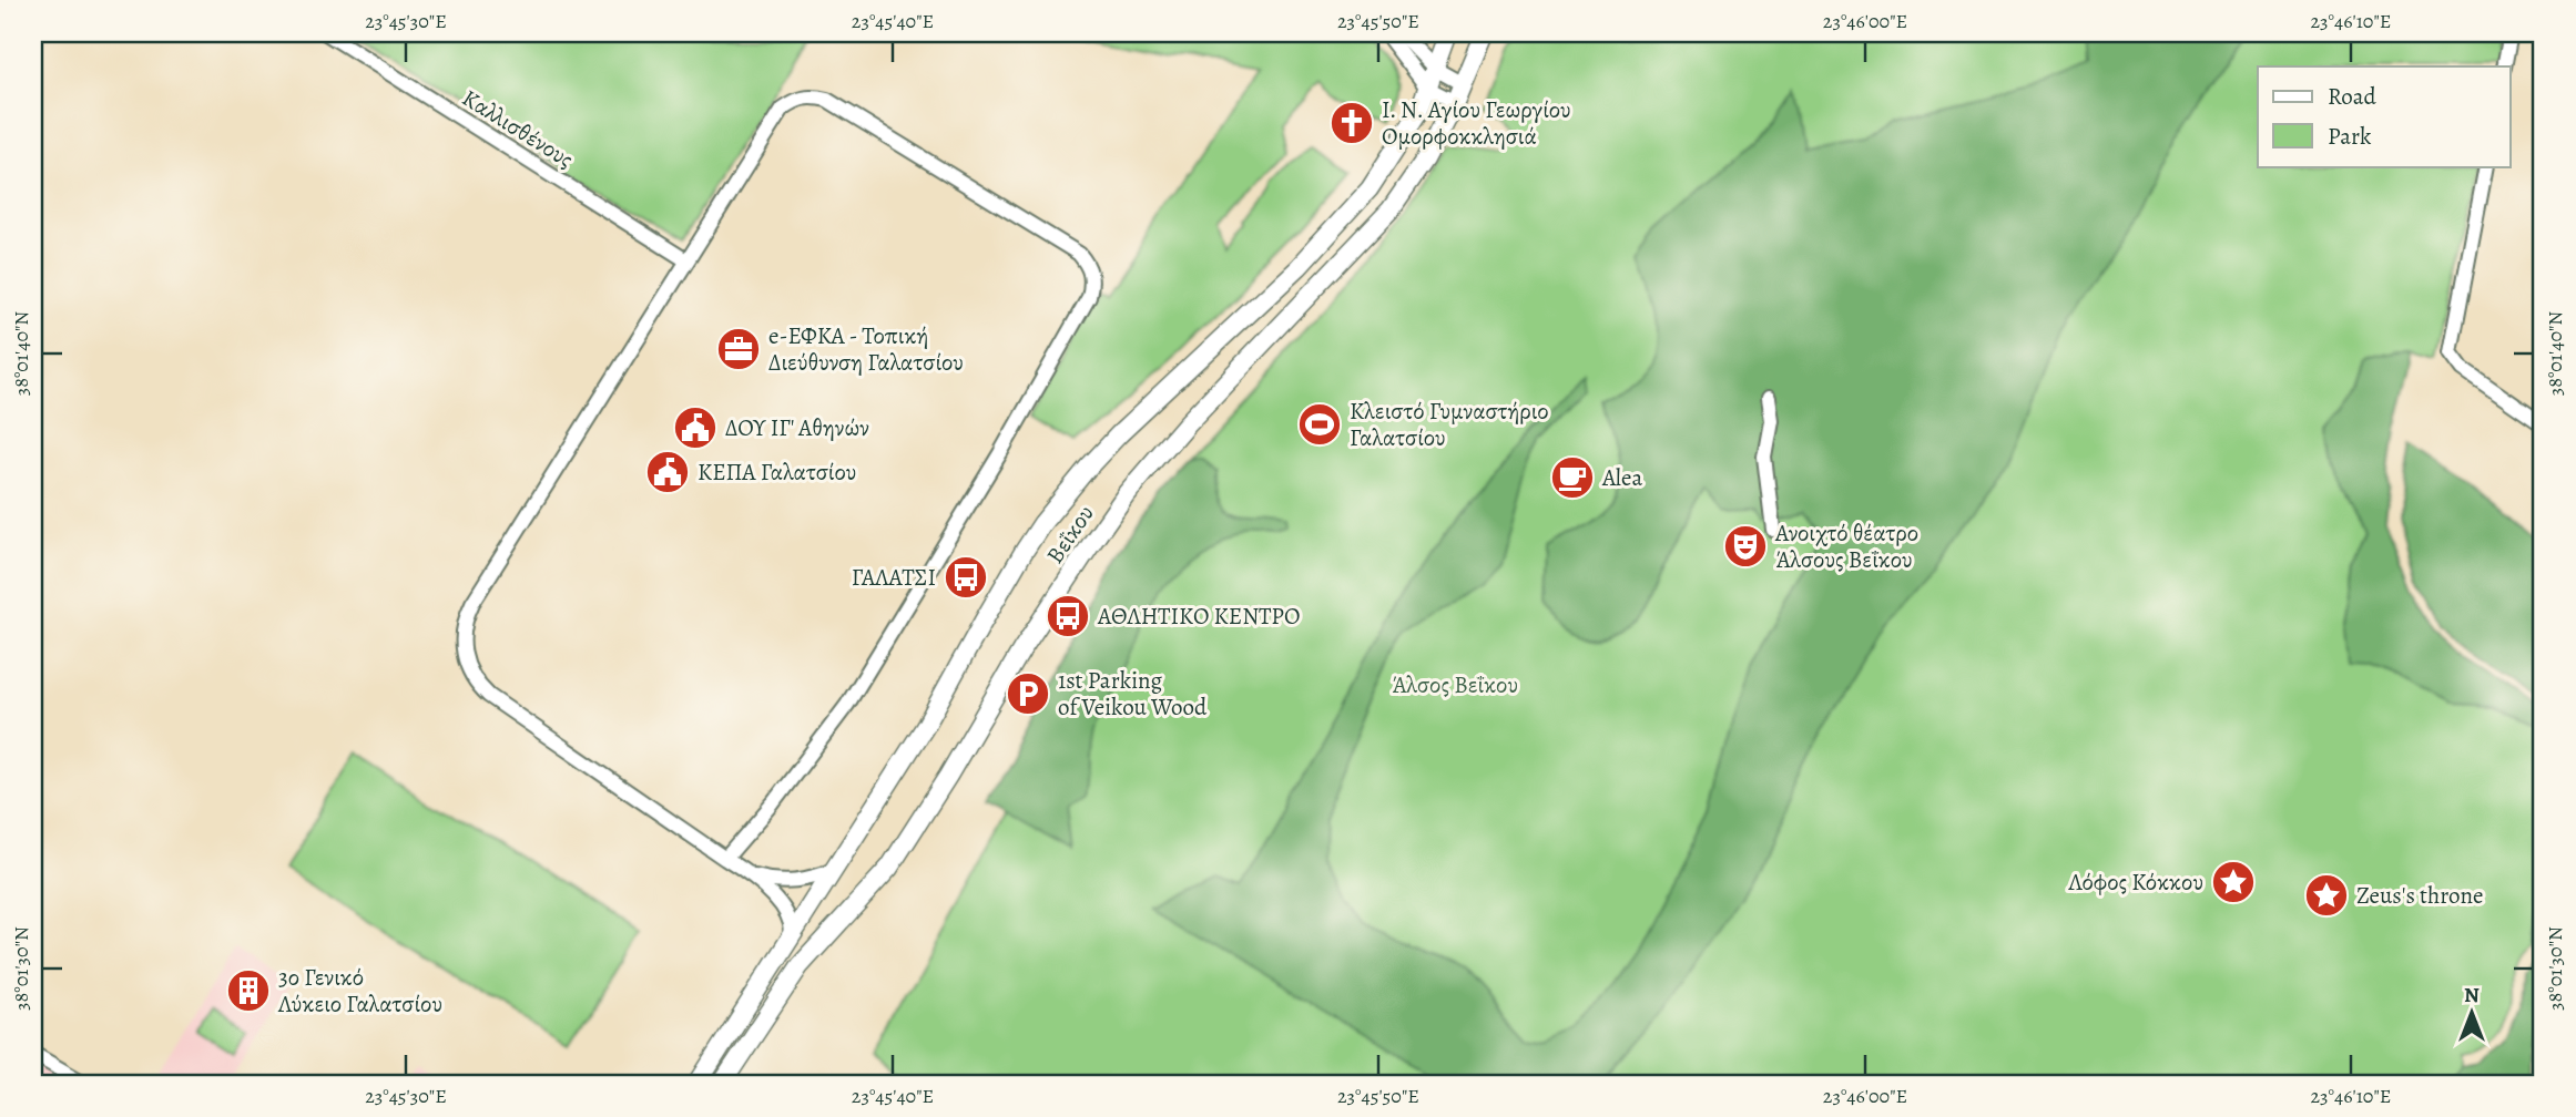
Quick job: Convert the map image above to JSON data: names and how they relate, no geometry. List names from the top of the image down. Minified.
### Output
{"streets":{"main road":["Βεΐκου"],"street":["Καλλισθένους"]},"parks":["Άλσος Βεΐκου"],"places":{"church":["Ι. Ν. Αγίου Γεωργίου Ομορφοκκλησιά"],"office":["e-ΕΦΚΑ - Τοπική Διεύθυνση Γαλατσίου"],"sports":["Κλειστό Γυμναστήριο Γαλατσίου"],"public building":["ΔΟΥ ΙΓ' Αθηνών","ΚΕΠΑ Γαλατσίου"],"cafe":["Alea"],"theatre":["Ανοιχτό θέατρο Άλσους Βεΐκου"],"bus stop":["ΓΑΛΑΤΣΙ","ΑΘΛΗΤΙΚΟ ΚΕΝΤΡΟ"],"parking":["1st Parking of Veikou Wood"],"place":["Λόφος Κόκκου","Zeus's throne"],"building":["3ο Γενικό Λύκειο Γαλατσίου"]},"legend":["Road","Park"],"north":"top","coordinates":["23°45'30\"E","23°45'40\"E","23°45'50\"E","23°46'00\"E","23°46'10\"E","38°01'40\"N","38°01'30\"N"]}
